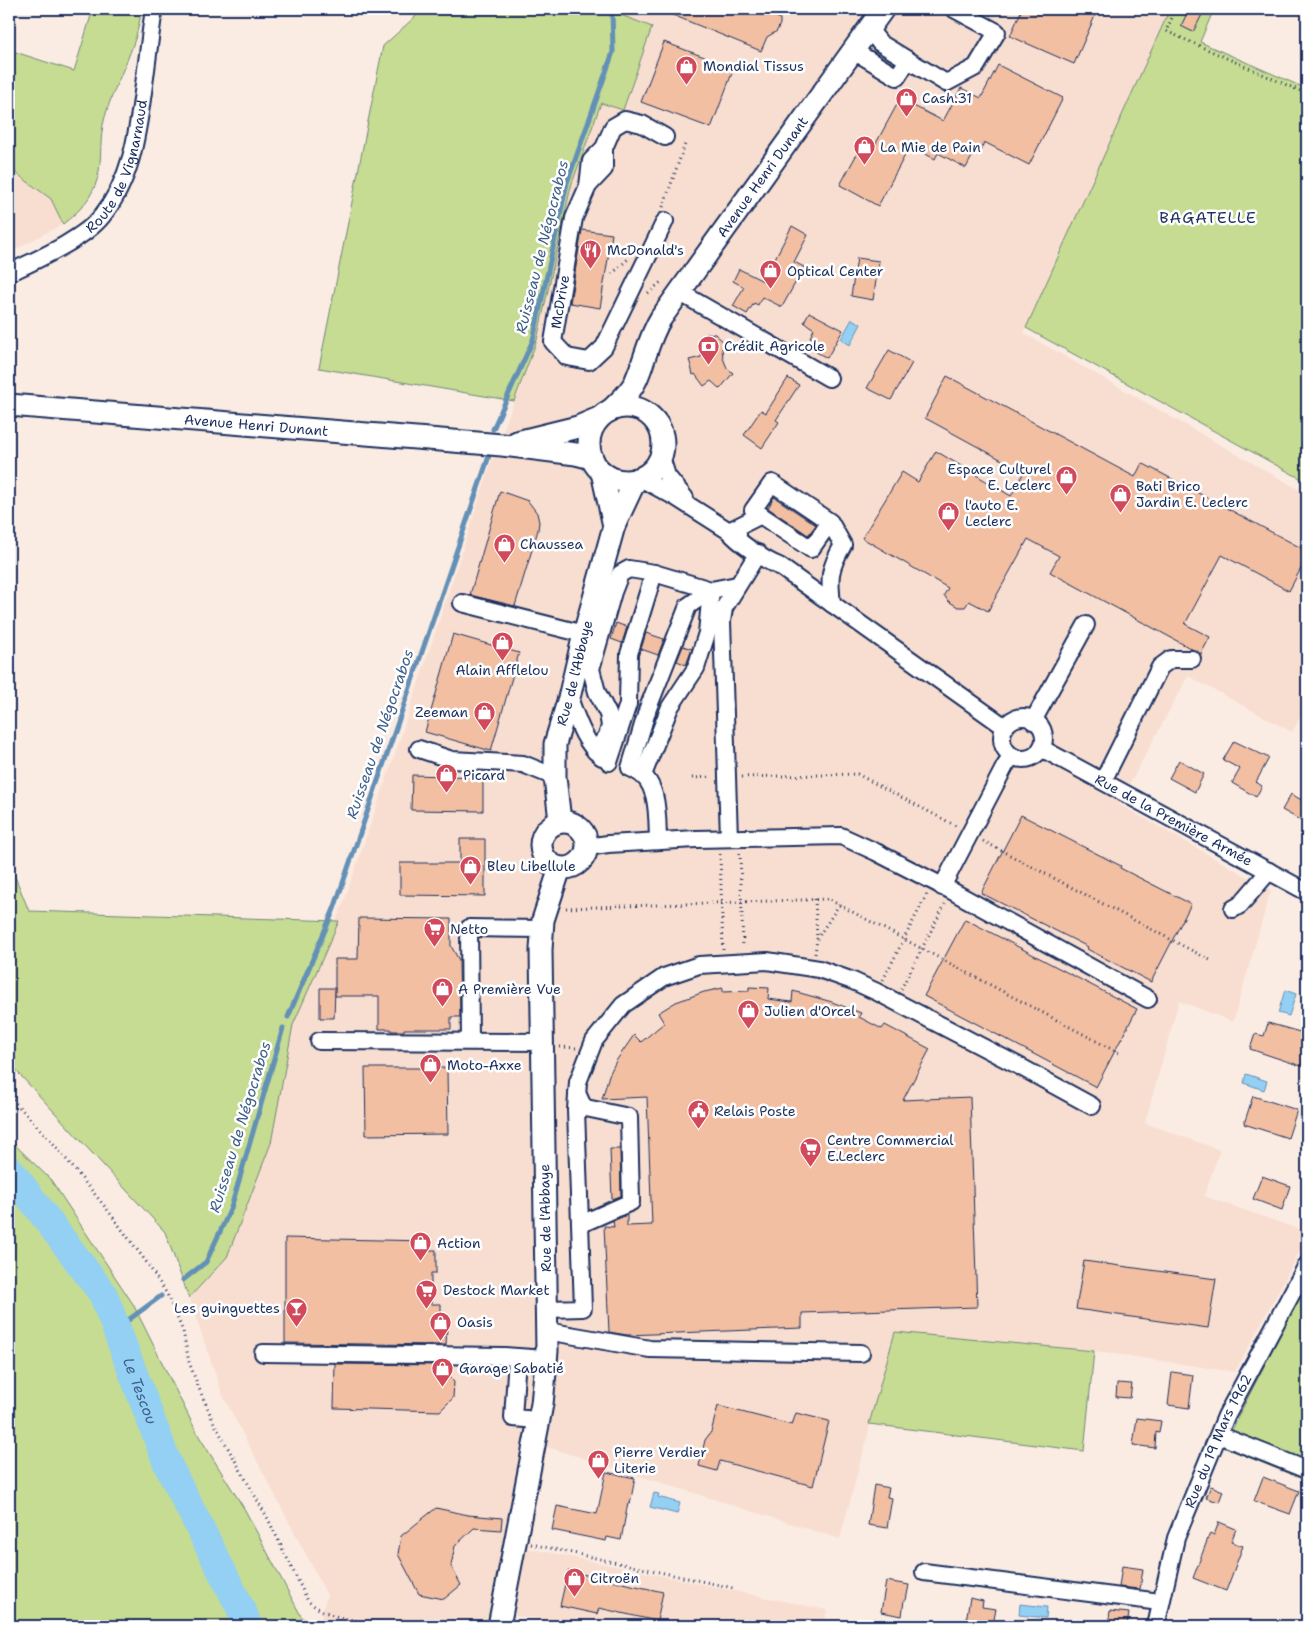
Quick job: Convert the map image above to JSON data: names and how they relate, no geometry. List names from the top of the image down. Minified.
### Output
{"streets":{"main road":["Avenue Henri Dunant","Rue de l'Abbaye"],"street":["Route de Vignarnaud","McDrive","Rue de la Première Armée","Rue du 19 Mars 1962"]},"crossings":[["Avenue Henri Dunant","Rue de l'Abbaye"]],"districts":["BAGATELLE"],"water":["Ruisseau de Négocrabos","Le Tescou"],"places":{"shop":["Mondial Tissus","Cash.31","La Mie de Pain","Optical Center","Espace Culturel E. Leclerc","Bati Brico Jardin E. Leclerc","l'auto E. Leclerc","Chaussea","Alain Afflelou","Zeeman","Picard","Bleu Libellule","A Première Vue","Julien d'Orcel","Moto-Axxe","Action","Oasis","Garage Sabatié","Pierre Verdier Literie","Citroën"],"restaurant":["McDonald's"],"bank":["Crédit Agricole"],"supermarket":["Netto","Centre Commercial E.Leclerc","Destock Market"],"public building":["Relais Poste"],"bar":["Les guinguettes"]}}
